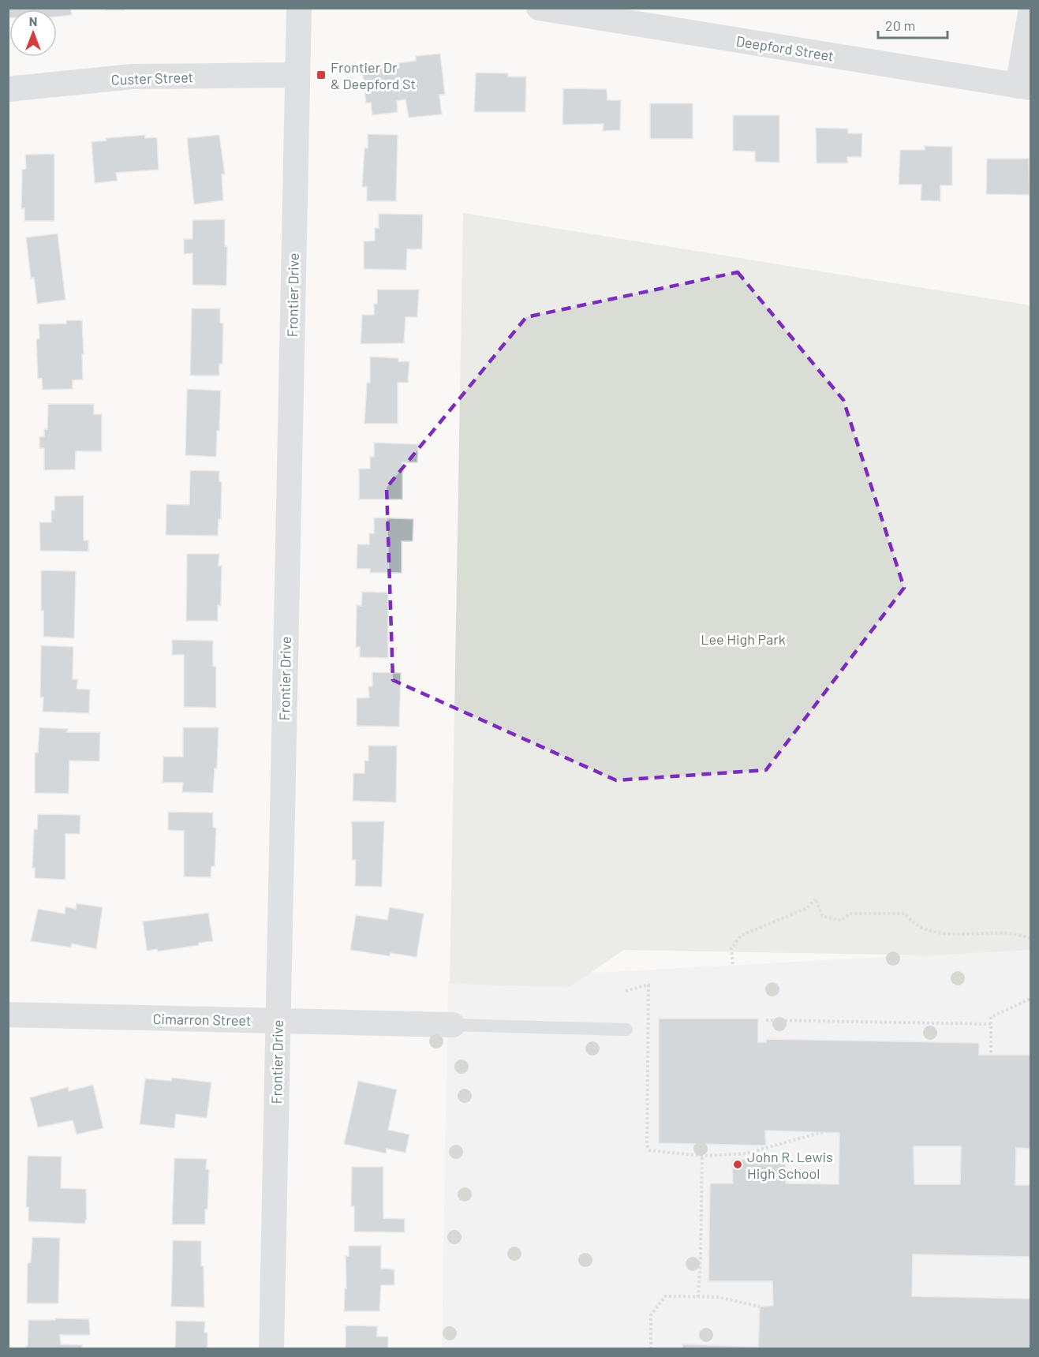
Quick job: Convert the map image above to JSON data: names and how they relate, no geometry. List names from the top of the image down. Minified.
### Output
{"streets":{"street":["Deepford Street","Custer Street","Frontier Drive","Cimarron Street"]},"crossings":[["Custer Street","Frontier Drive"],["Frontier Drive","Cimarron Street"]],"parks":["Lee High Park"],"places":{"transit":["Frontier Dr & Deepford St"],"other":["John R. Lewis High School"]},"scale_bar":"20 m","north":"top"}
